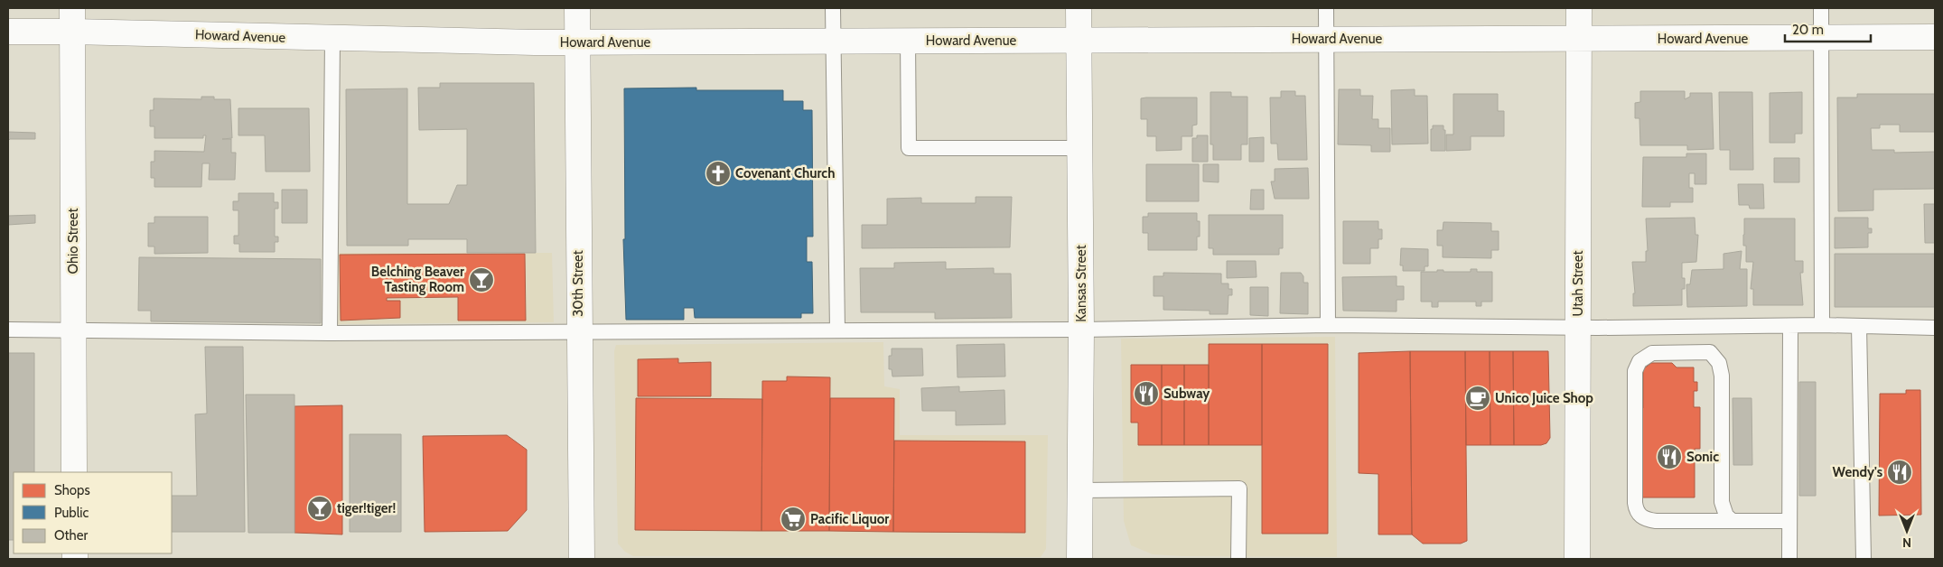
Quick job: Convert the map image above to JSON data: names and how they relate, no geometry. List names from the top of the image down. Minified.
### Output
{"streets":{"street":["Howard Avenue","Ohio Street","30th Street","Kansas Street","Utah Street"]},"crossings":[["Howard Avenue","Ohio Street"],["Howard Avenue","30th Street"],["Howard Avenue","Kansas Street"],["Howard Avenue","Utah Street"]],"places":{"church":["Covenant Church"],"bar":["Belching Beaver Tasting Room","tiger!tiger!"],"restaurant":["Subway","Sonic","Wendy's"],"cafe":["Unico Juice Shop"],"supermarket":["Pacific Liquor"]},"legend":["Shops","Public","Other"],"scale_bar":"20 m","north":"bottom"}
